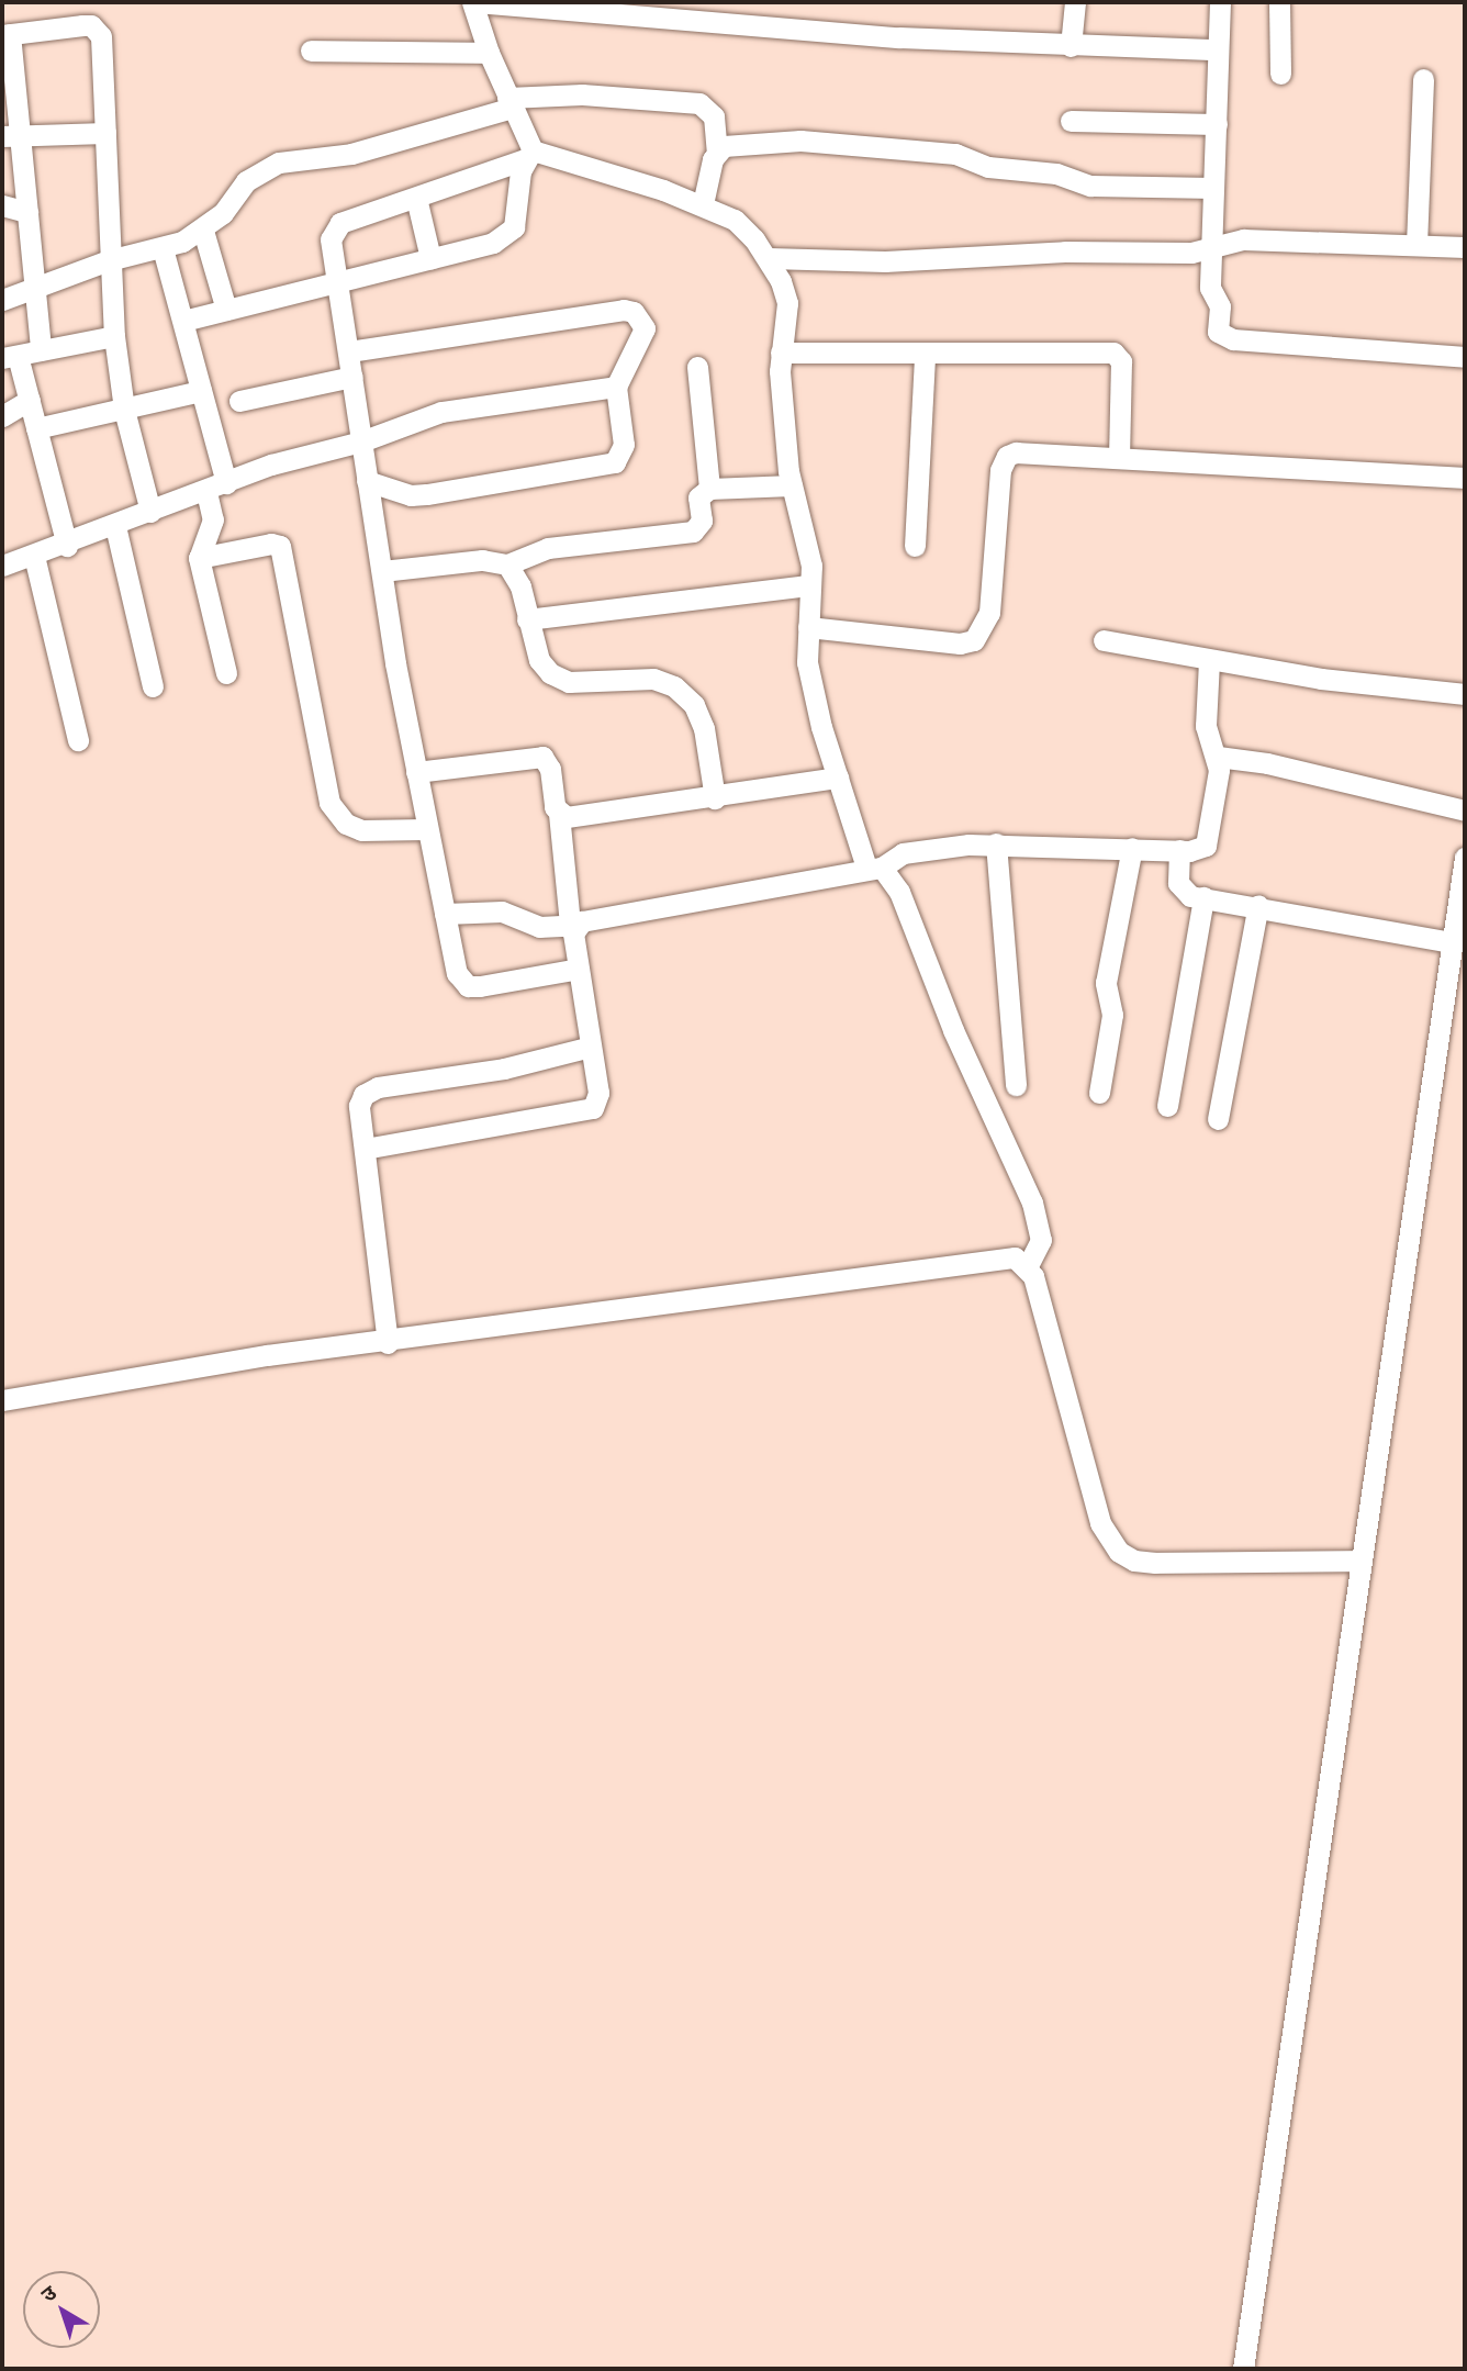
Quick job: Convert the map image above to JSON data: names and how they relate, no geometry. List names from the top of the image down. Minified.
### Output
{"north":"top left"}
